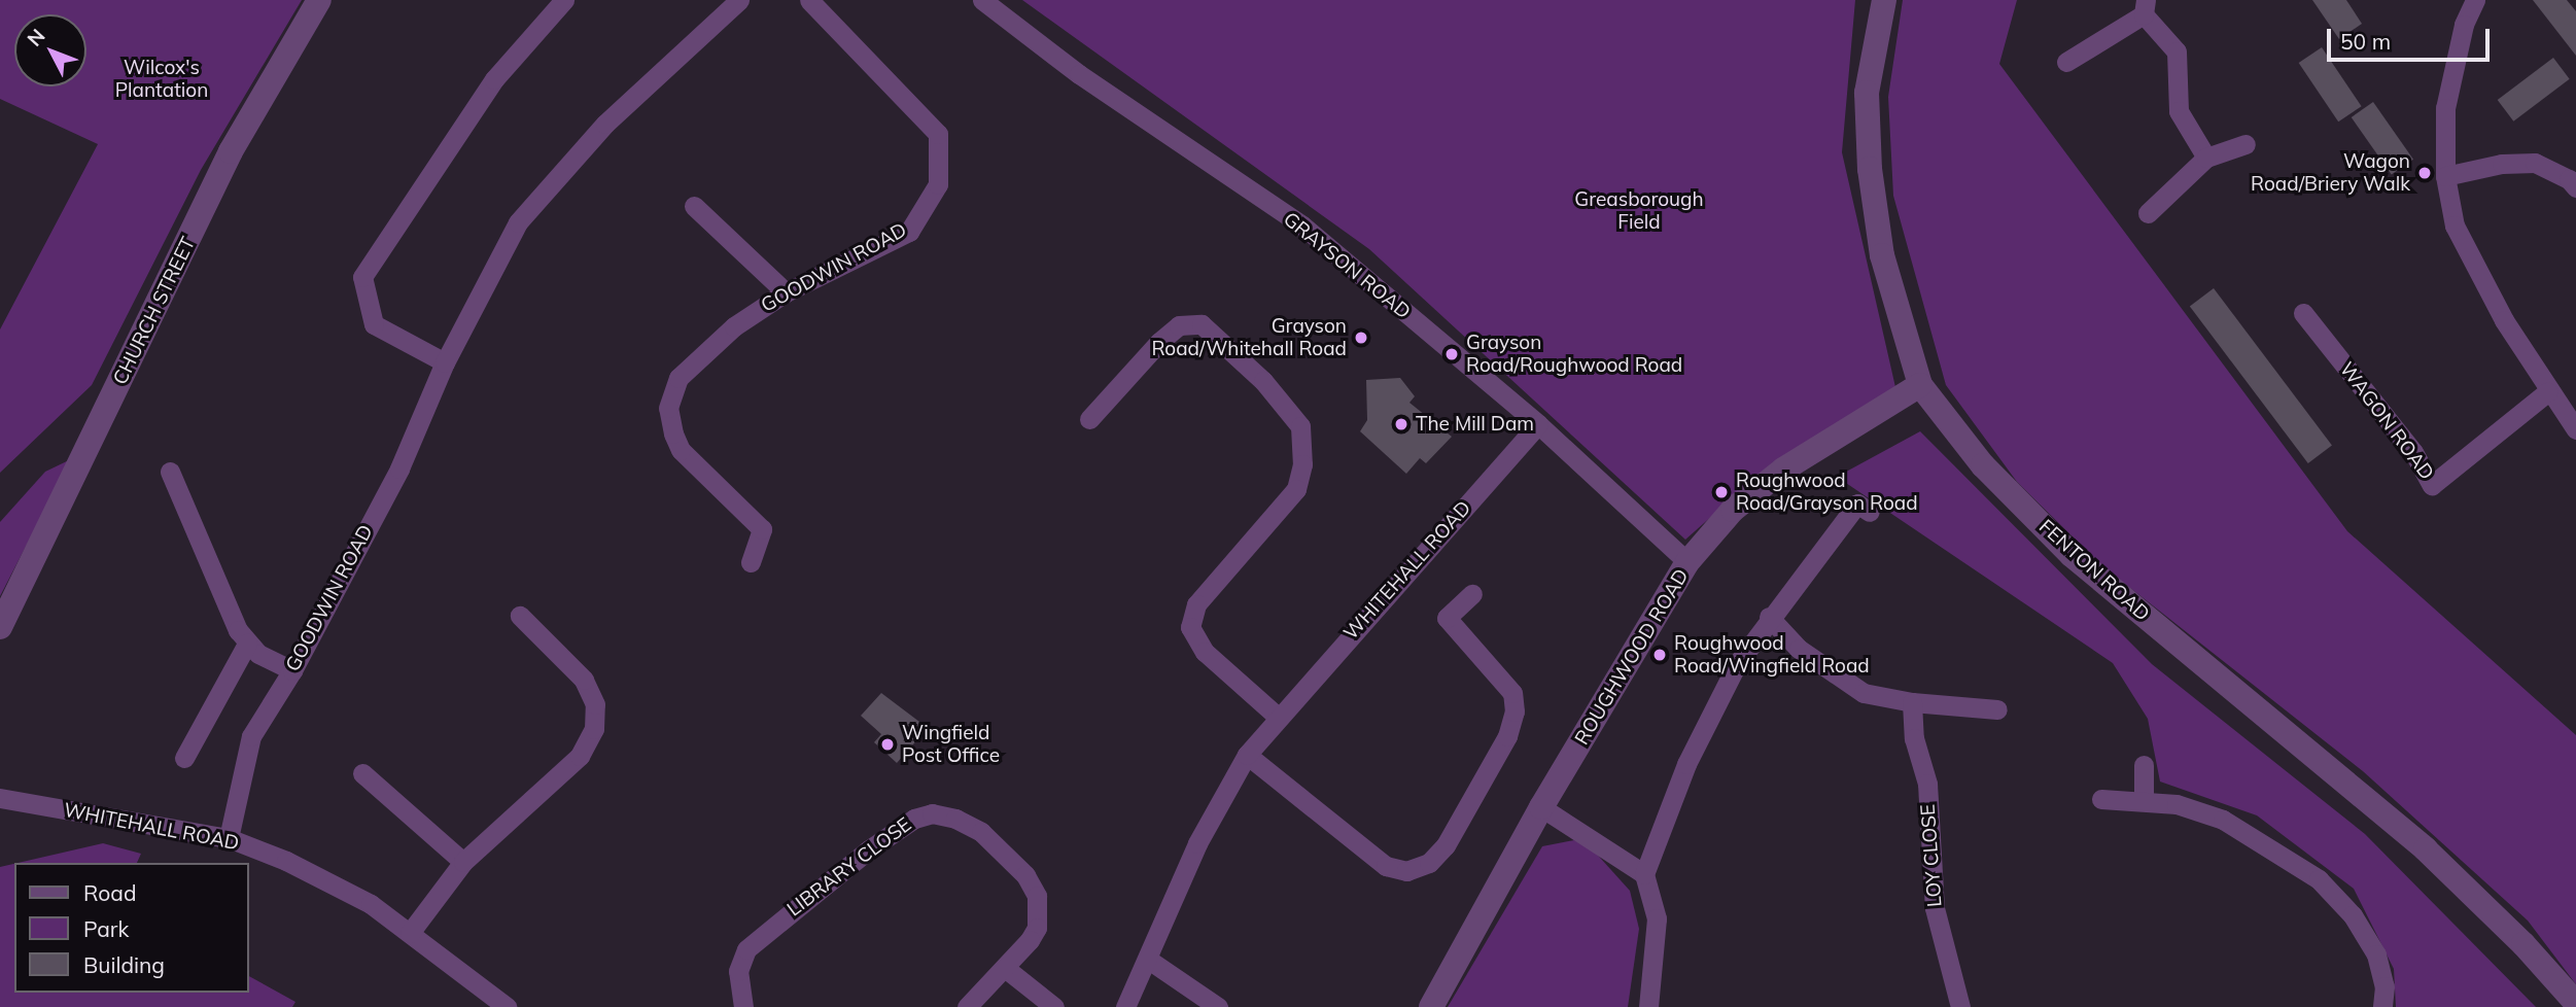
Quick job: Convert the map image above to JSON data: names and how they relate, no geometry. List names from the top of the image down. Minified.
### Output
{"streets":{"street":["GRAYSON ROAD","GOODWIN ROAD","CHURCH STREET","WAGON ROAD","WHITEHALL ROAD","FENTON ROAD","ROUGHWOOD ROAD","LOY CLOSE","LIBRARY CLOSE"]},"crossings":[["GRAYSON ROAD","WHITEHALL ROAD"],["GRAYSON ROAD","ROUGHWOOD ROAD"],["GOODWIN ROAD","WHITEHALL ROAD"],["FENTON ROAD","ROUGHWOOD ROAD"]],"parks":["Wilcox's Plantation","Greasborough Field"],"places":["Wagon Road/Briery Walk","Grayson Road/Whitehall Road","Grayson Road/Roughwood Road","The Mill Dam","Roughwood Road/Grayson Road","Roughwood Road/Wingfield Road","Wingfield Post Office"],"legend":["Road","Park","Building"],"scale_bar":"50 m","north":"top left"}
